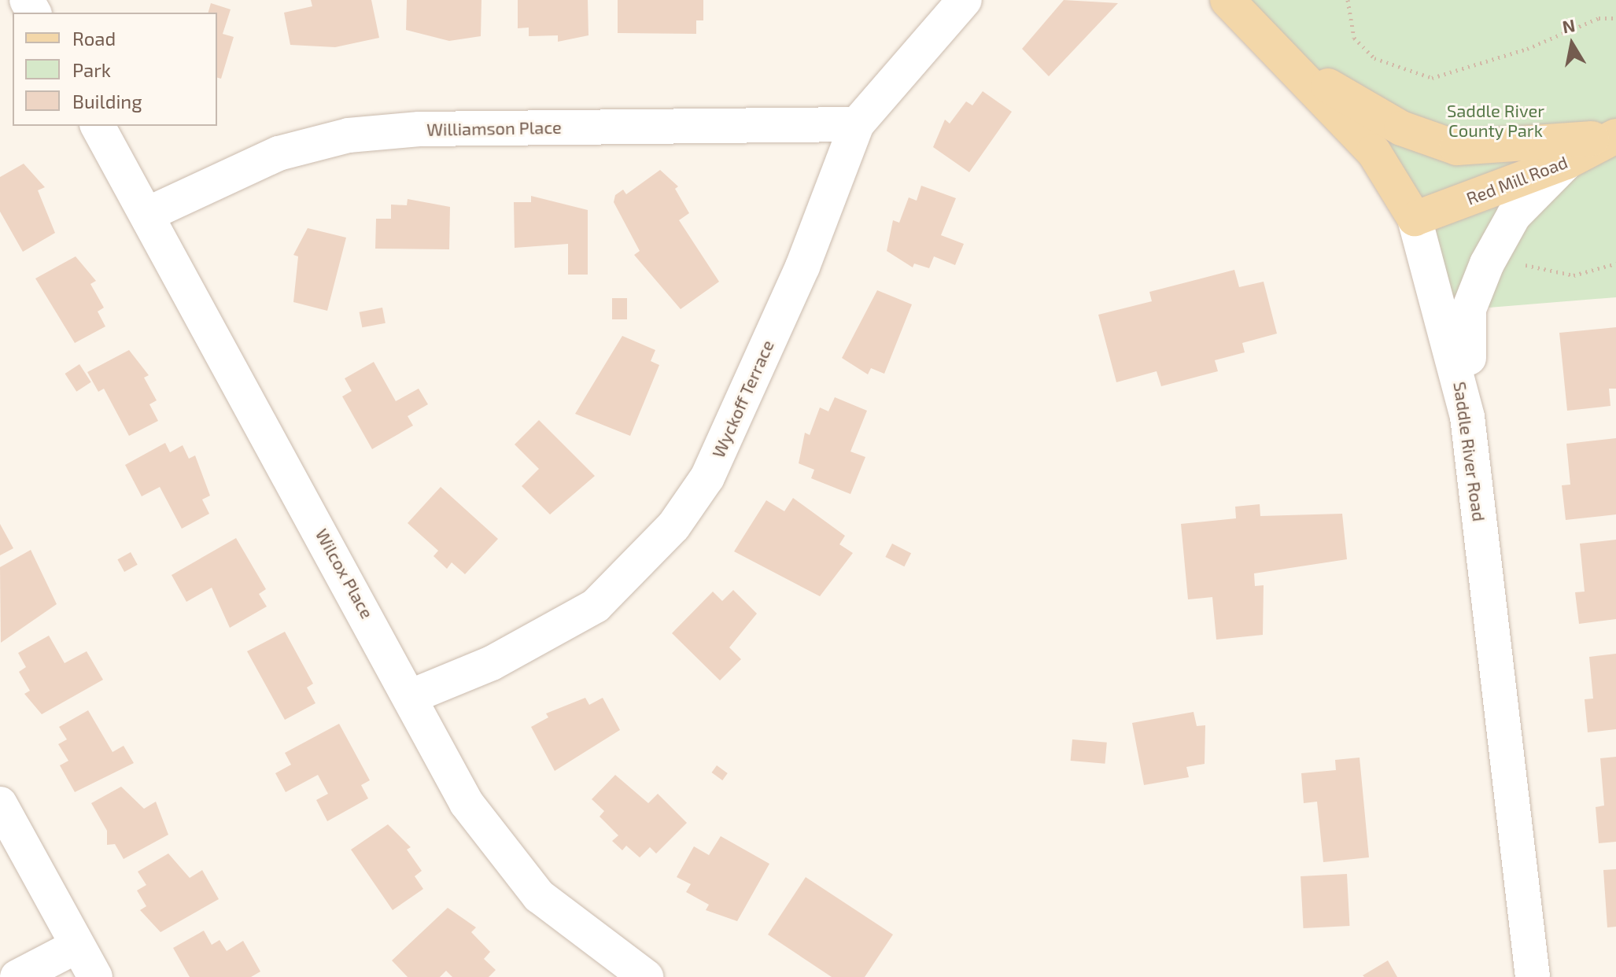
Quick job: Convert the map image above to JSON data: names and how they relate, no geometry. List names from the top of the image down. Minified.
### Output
{"streets":{"main road":["Red Mill Road","Saddle River Road"],"street":["Williamson Place","Wyckoff Terrace","Wilcox Place"]},"crossings":[["Williamson Place","Wyckoff Terrace"],["Williamson Place","Wilcox Place"],["Red Mill Road","Saddle River Road"],["Wyckoff Terrace","Wilcox Place"]],"parks":["Saddle River County Park"],"legend":["Road","Park","Building"],"north":"top"}
